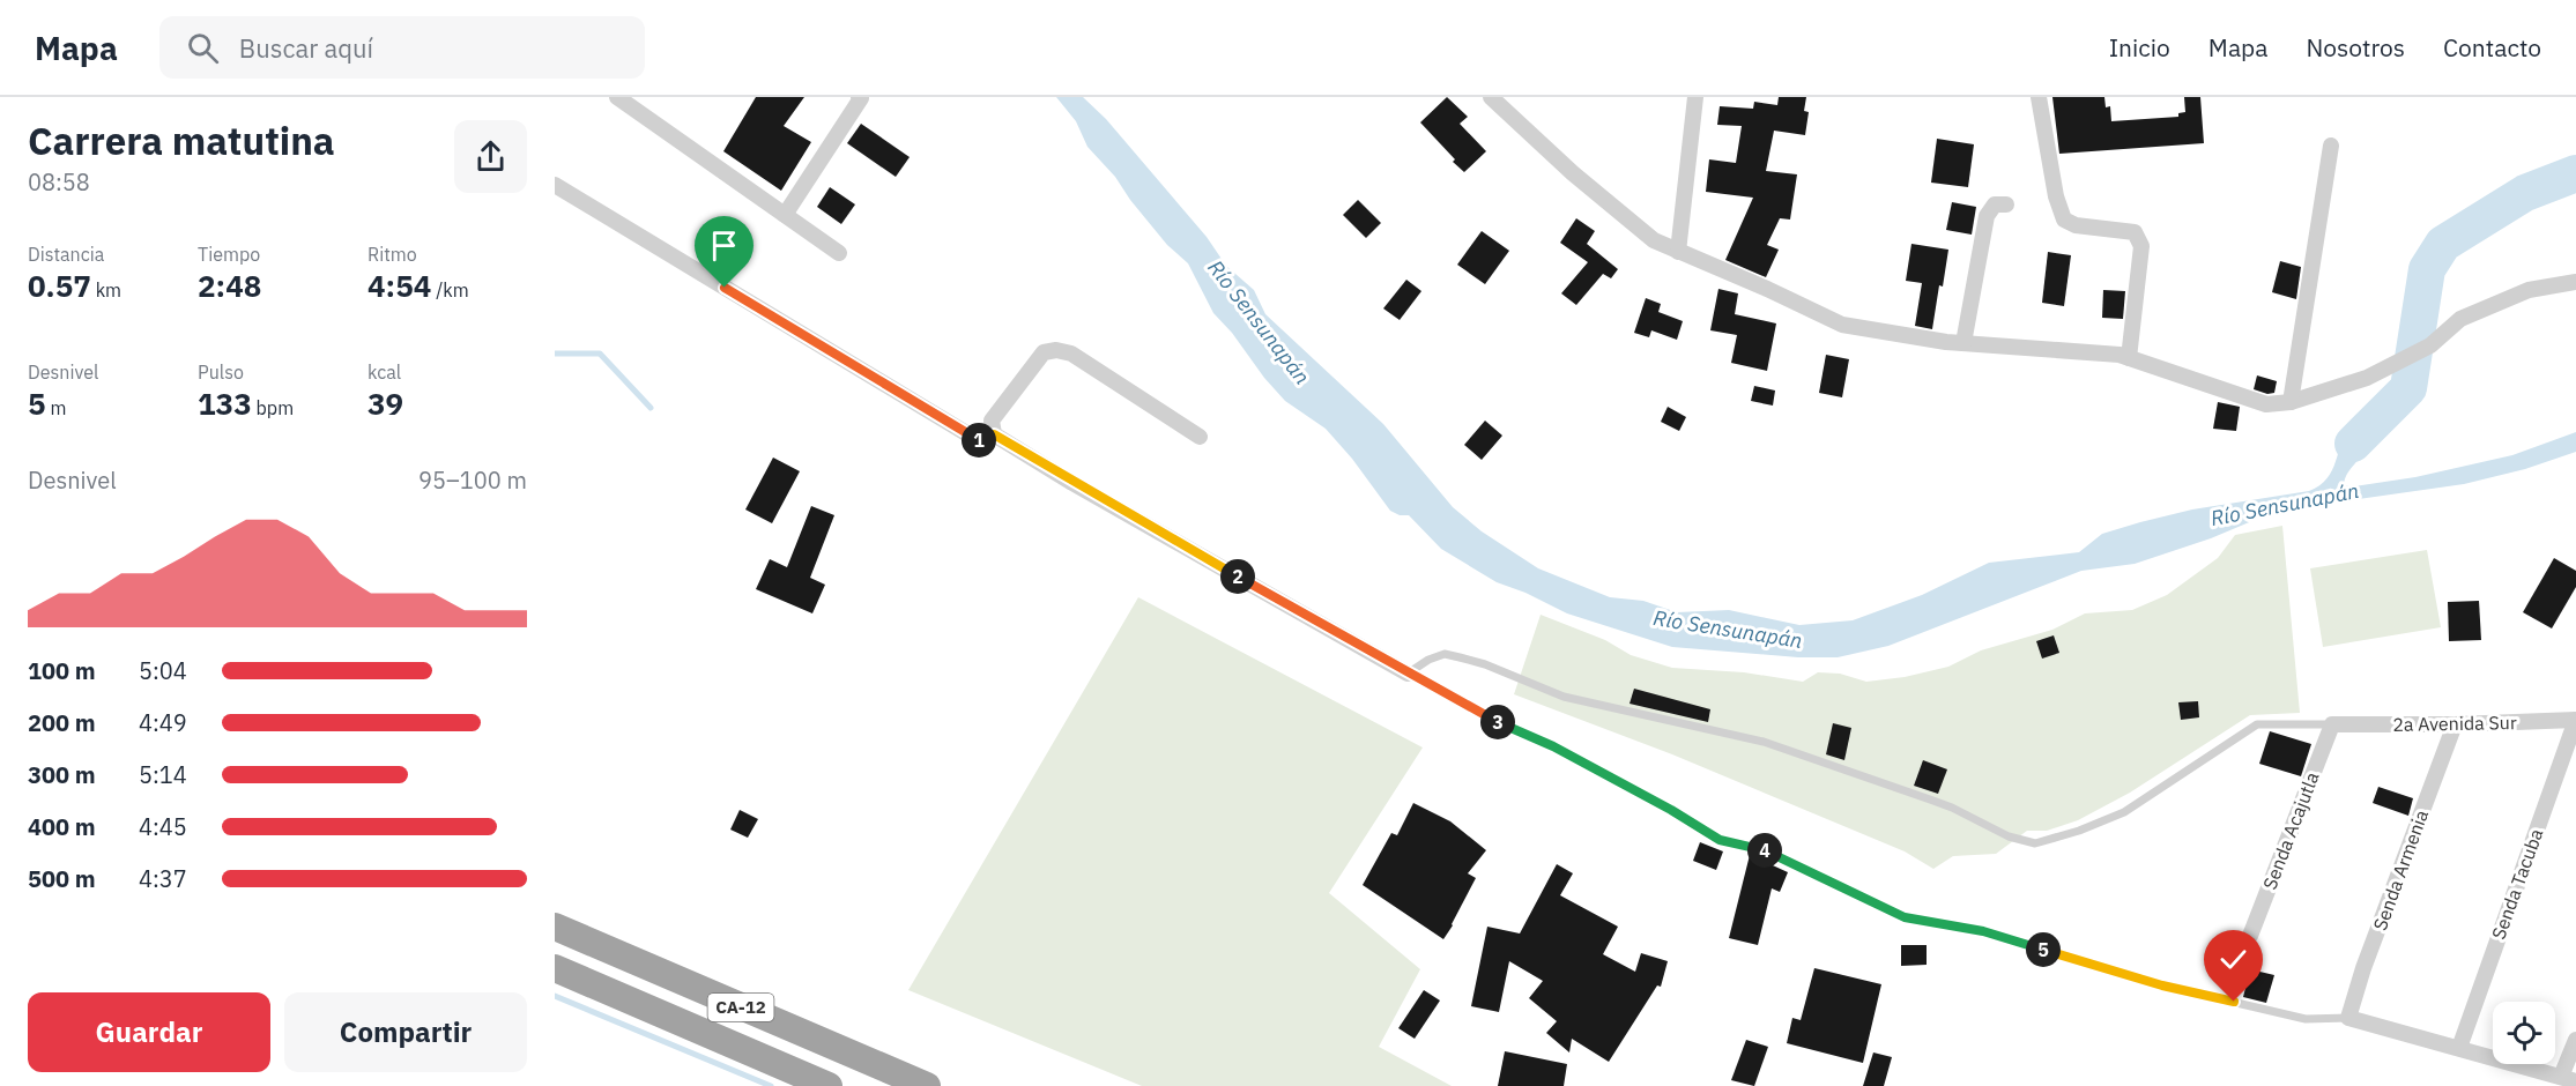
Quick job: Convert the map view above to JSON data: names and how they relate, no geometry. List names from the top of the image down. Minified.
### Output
{"streets":{"highway":["CA-12"],"street":["2a Avenida Sur","Senda Acajutla","Senda Armenia","Senda Tacuba"]},"crossings":[["2a Avenida Sur","Senda Acajutla"],["2a Avenida Sur","Senda Armenia"],["2a Avenida Sur","Senda Tacuba"]],"water":["Río Sensunapán"],"page":{"header":"Mapa","search":"Buscar aquí","nav":["Inicio","Mapa","Nosotros","Contacto"],"heading":["Carrera matutina","08:58"],"stats":[["Distancia","0.57 km"],["Tiempo","2:48"],["Ritmo","4:54 /km"],["Desnivel","5 m"],["Pulso","133 bpm"],["kcal","39"]],"pins":["1","2","3","4","5"],"chart":["Desnivel","95–100 m"],"list":[{"name":"100 m","note":"5:04"},{"name":"200 m","note":"4:49"},{"name":"300 m","note":"5:14"},{"name":"400 m","note":"4:45"},{"name":"500 m","note":"4:37"}],"buttons":["Guardar","Compartir"]}}
